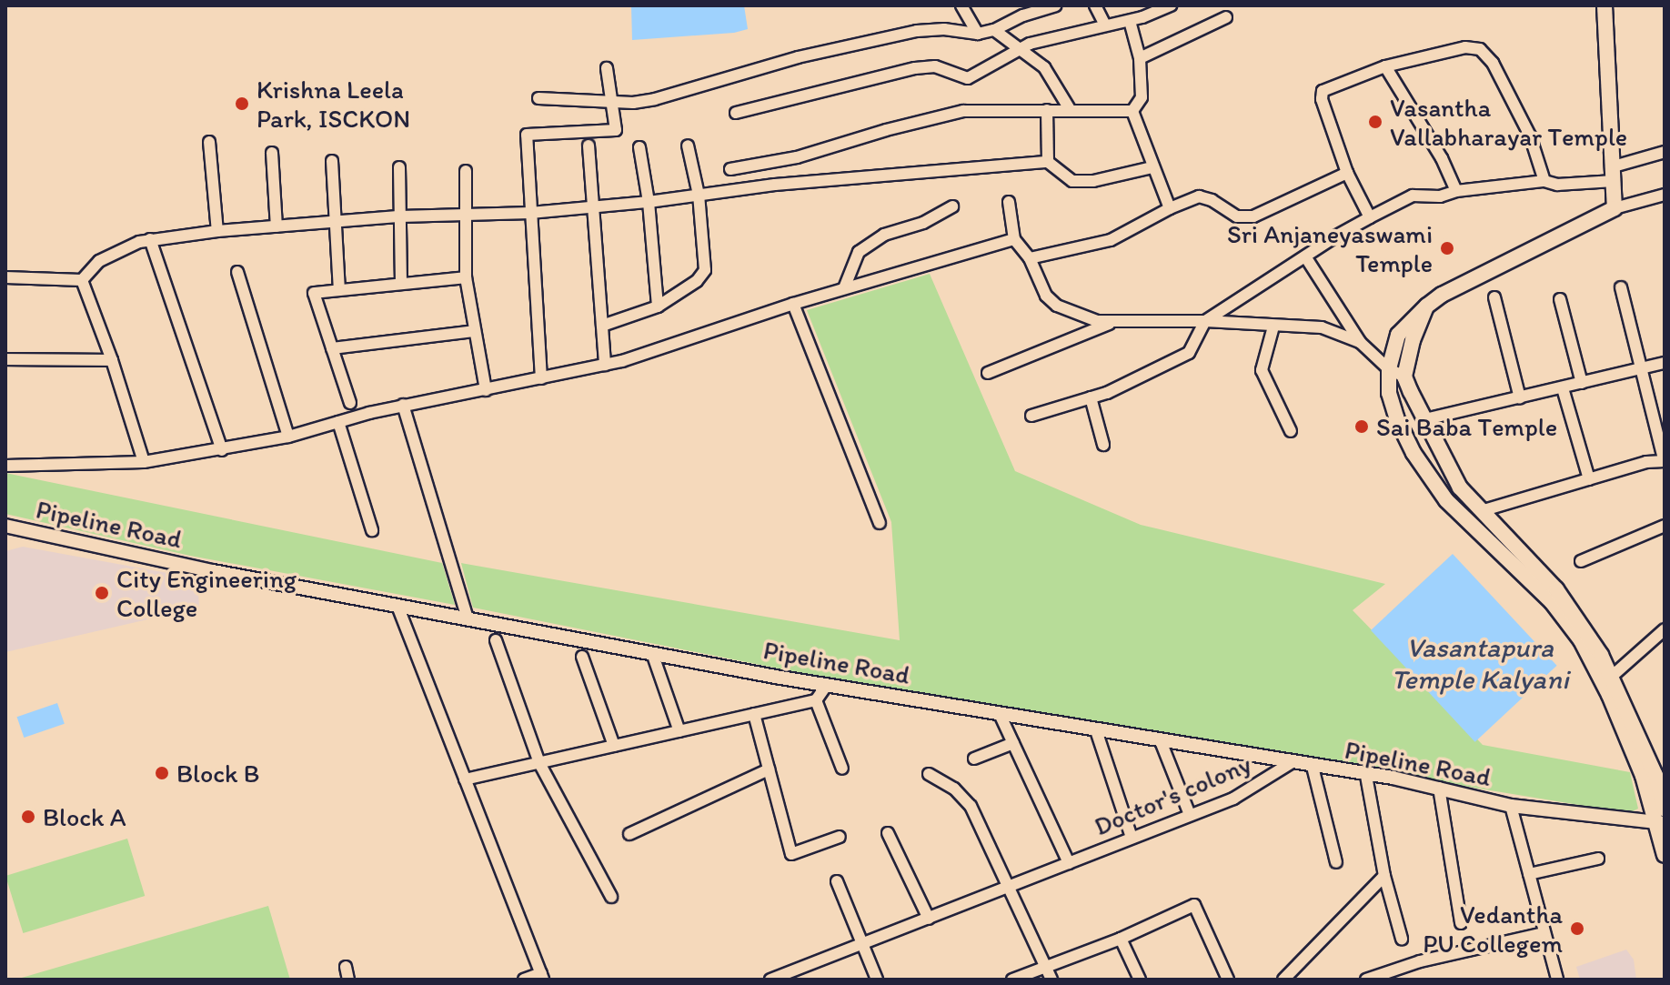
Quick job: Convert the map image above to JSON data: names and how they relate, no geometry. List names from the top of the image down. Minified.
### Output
{"streets":{"street":["Pipeline Road","Doctor's colony"]},"crossings":[["Pipeline Road","Doctor's colony"]],"water":["Vasantapura Temple Kalyani"],"places":["Krishna Leela Park, ISCKON","Vasantha Vallabharayar Temple","Sri Anjaneyaswami Temple","Sai Baba Temple","City Engineering College","Block B","Block A","Vedantha PU Collegem"]}
